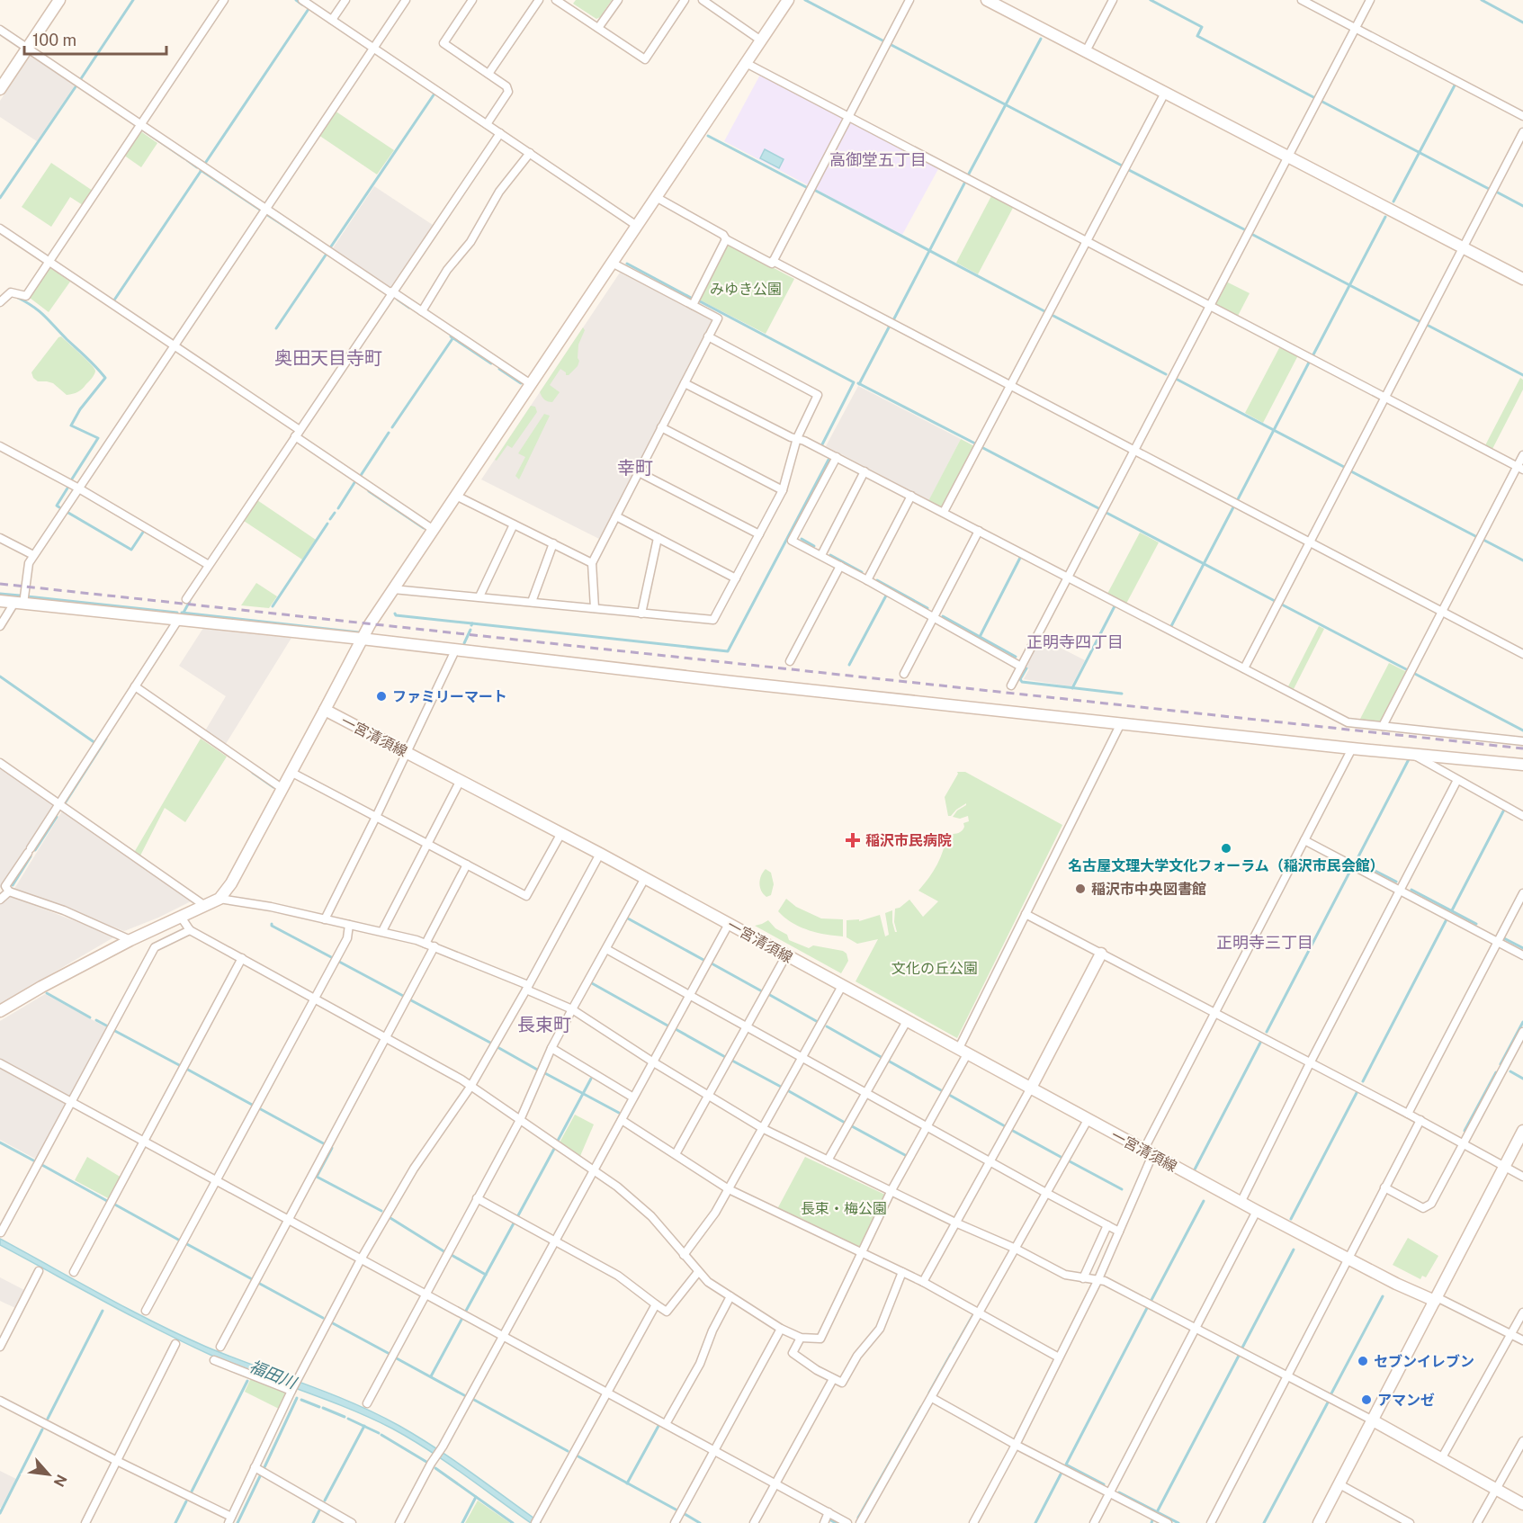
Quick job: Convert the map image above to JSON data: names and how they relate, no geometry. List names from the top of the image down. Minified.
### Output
{"streets":{"street":["一宮清須線"]},"districts":["高御堂五丁目","奥田天目寺町","幸町","正明寺四丁目","正明寺三丁目","長束町"],"water":["福田川"],"parks":["みゆき公園","文化の丘公園","長束・梅公園"],"places":{"other":["ファミリーマート","名古屋文理大学文化フォーラム（稲沢市民会館）","稲沢市中央図書館","セブンイレブン","アマンゼ"],"health":["稲沢市民病院"]},"scale_bar":"100 m","north":"bottom right"}
